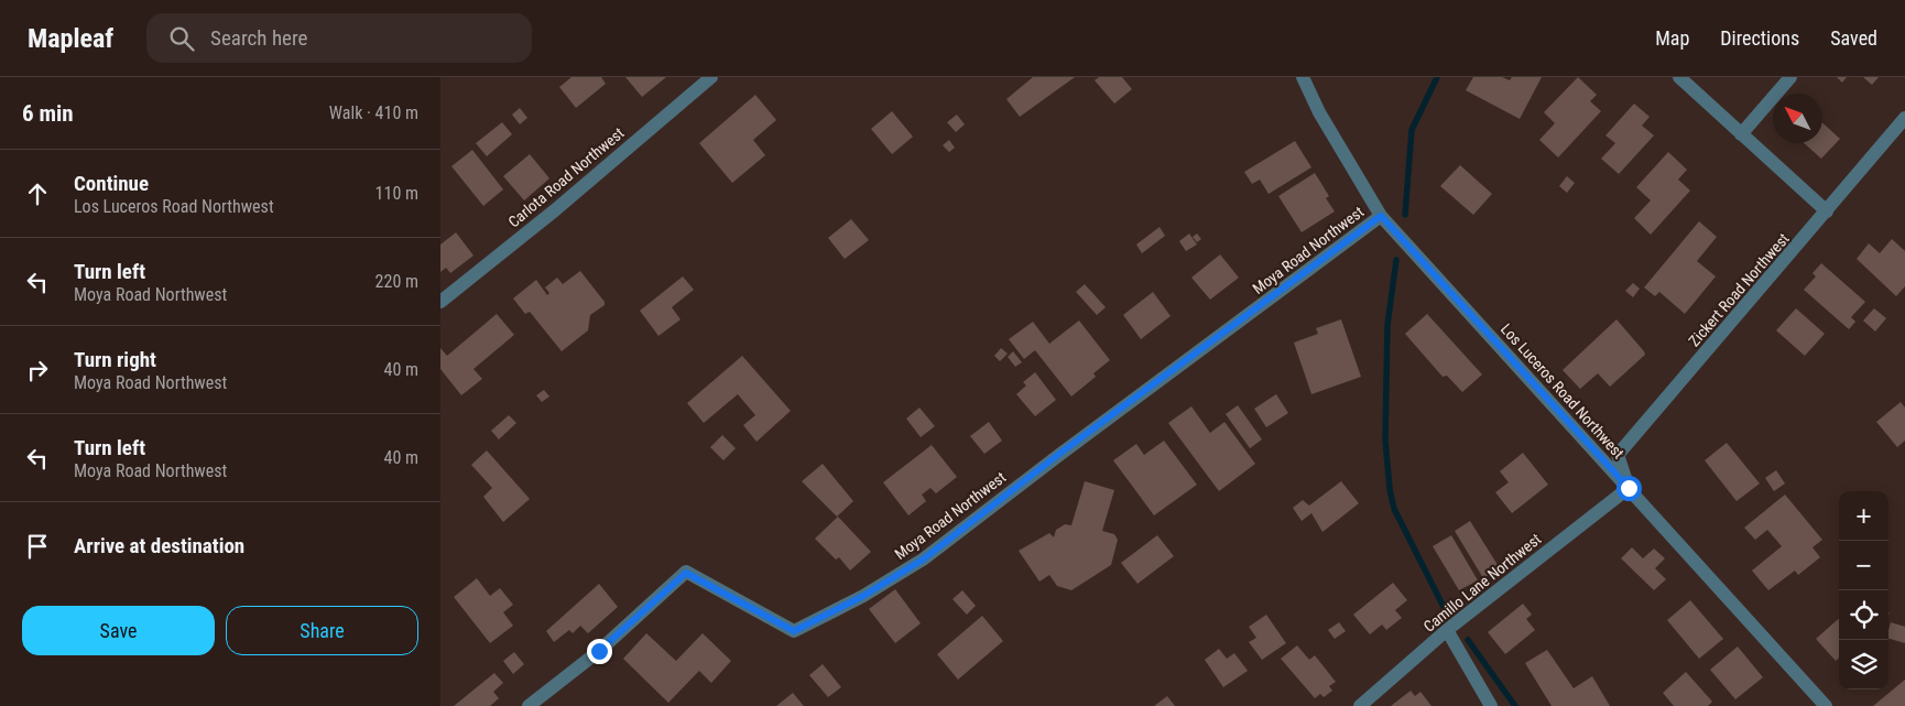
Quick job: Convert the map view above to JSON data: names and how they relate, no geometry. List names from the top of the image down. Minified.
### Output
{"streets":{"street":["Carlota Road Northwest","Moya Road Northwest","Zickert Road Northwest","Los Luceros Road Northwest","Camillo Lane Northwest"]},"crossings":[["Moya Road Northwest","Los Luceros Road Northwest"],["Zickert Road Northwest","Los Luceros Road Northwest"],["Zickert Road Northwest","Camillo Lane Northwest"],["Los Luceros Road Northwest","Camillo Lane Northwest"]],"north":"top left","page":{"header":"Mapleaf","search":"Search here","nav":["Map","Directions","Saved"],"heading":["6 min","Walk · 410 m"],"list":[["Continue","Los Luceros Road Northwest","110 m"],["Turn left","Moya Road Northwest","220 m"],["Turn right","Moya Road Northwest","40 m"],["Turn left","Moya Road Northwest","40 m"],"Arrive at destination"],"map_buttons":["+","−"],"buttons":["Save","Share"]}}
